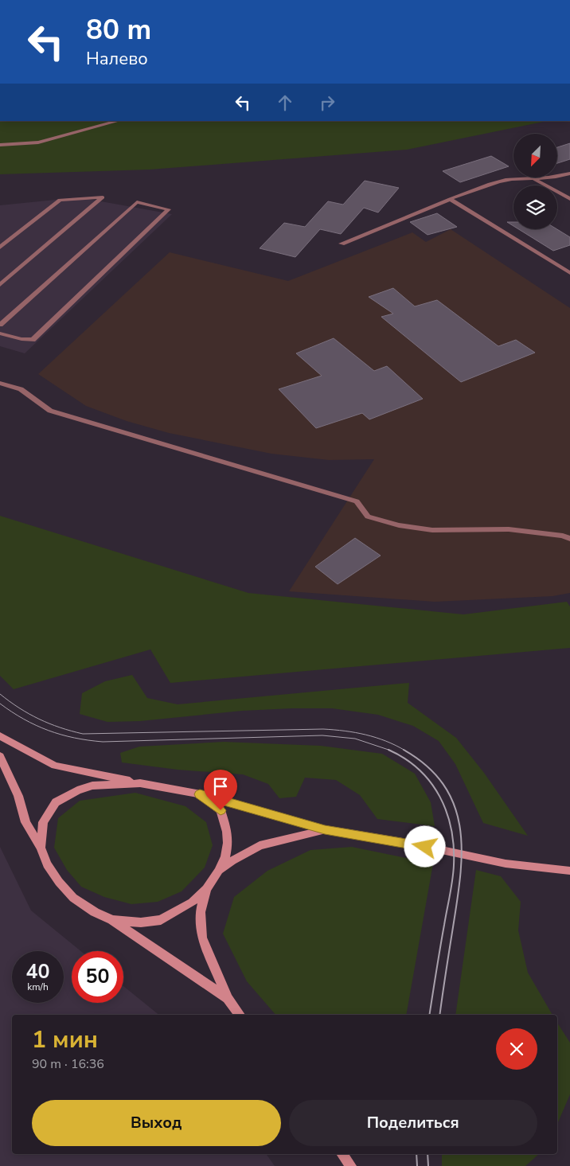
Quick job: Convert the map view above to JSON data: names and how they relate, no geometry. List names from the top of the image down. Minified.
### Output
{"north":"bottom left","page":{"turn":["80 m","Налево"],"speed":"40 km/h","limit":"50","heading":["1 мин","90 m · 16:36"],"buttons":["Выход","Поделиться"]}}
